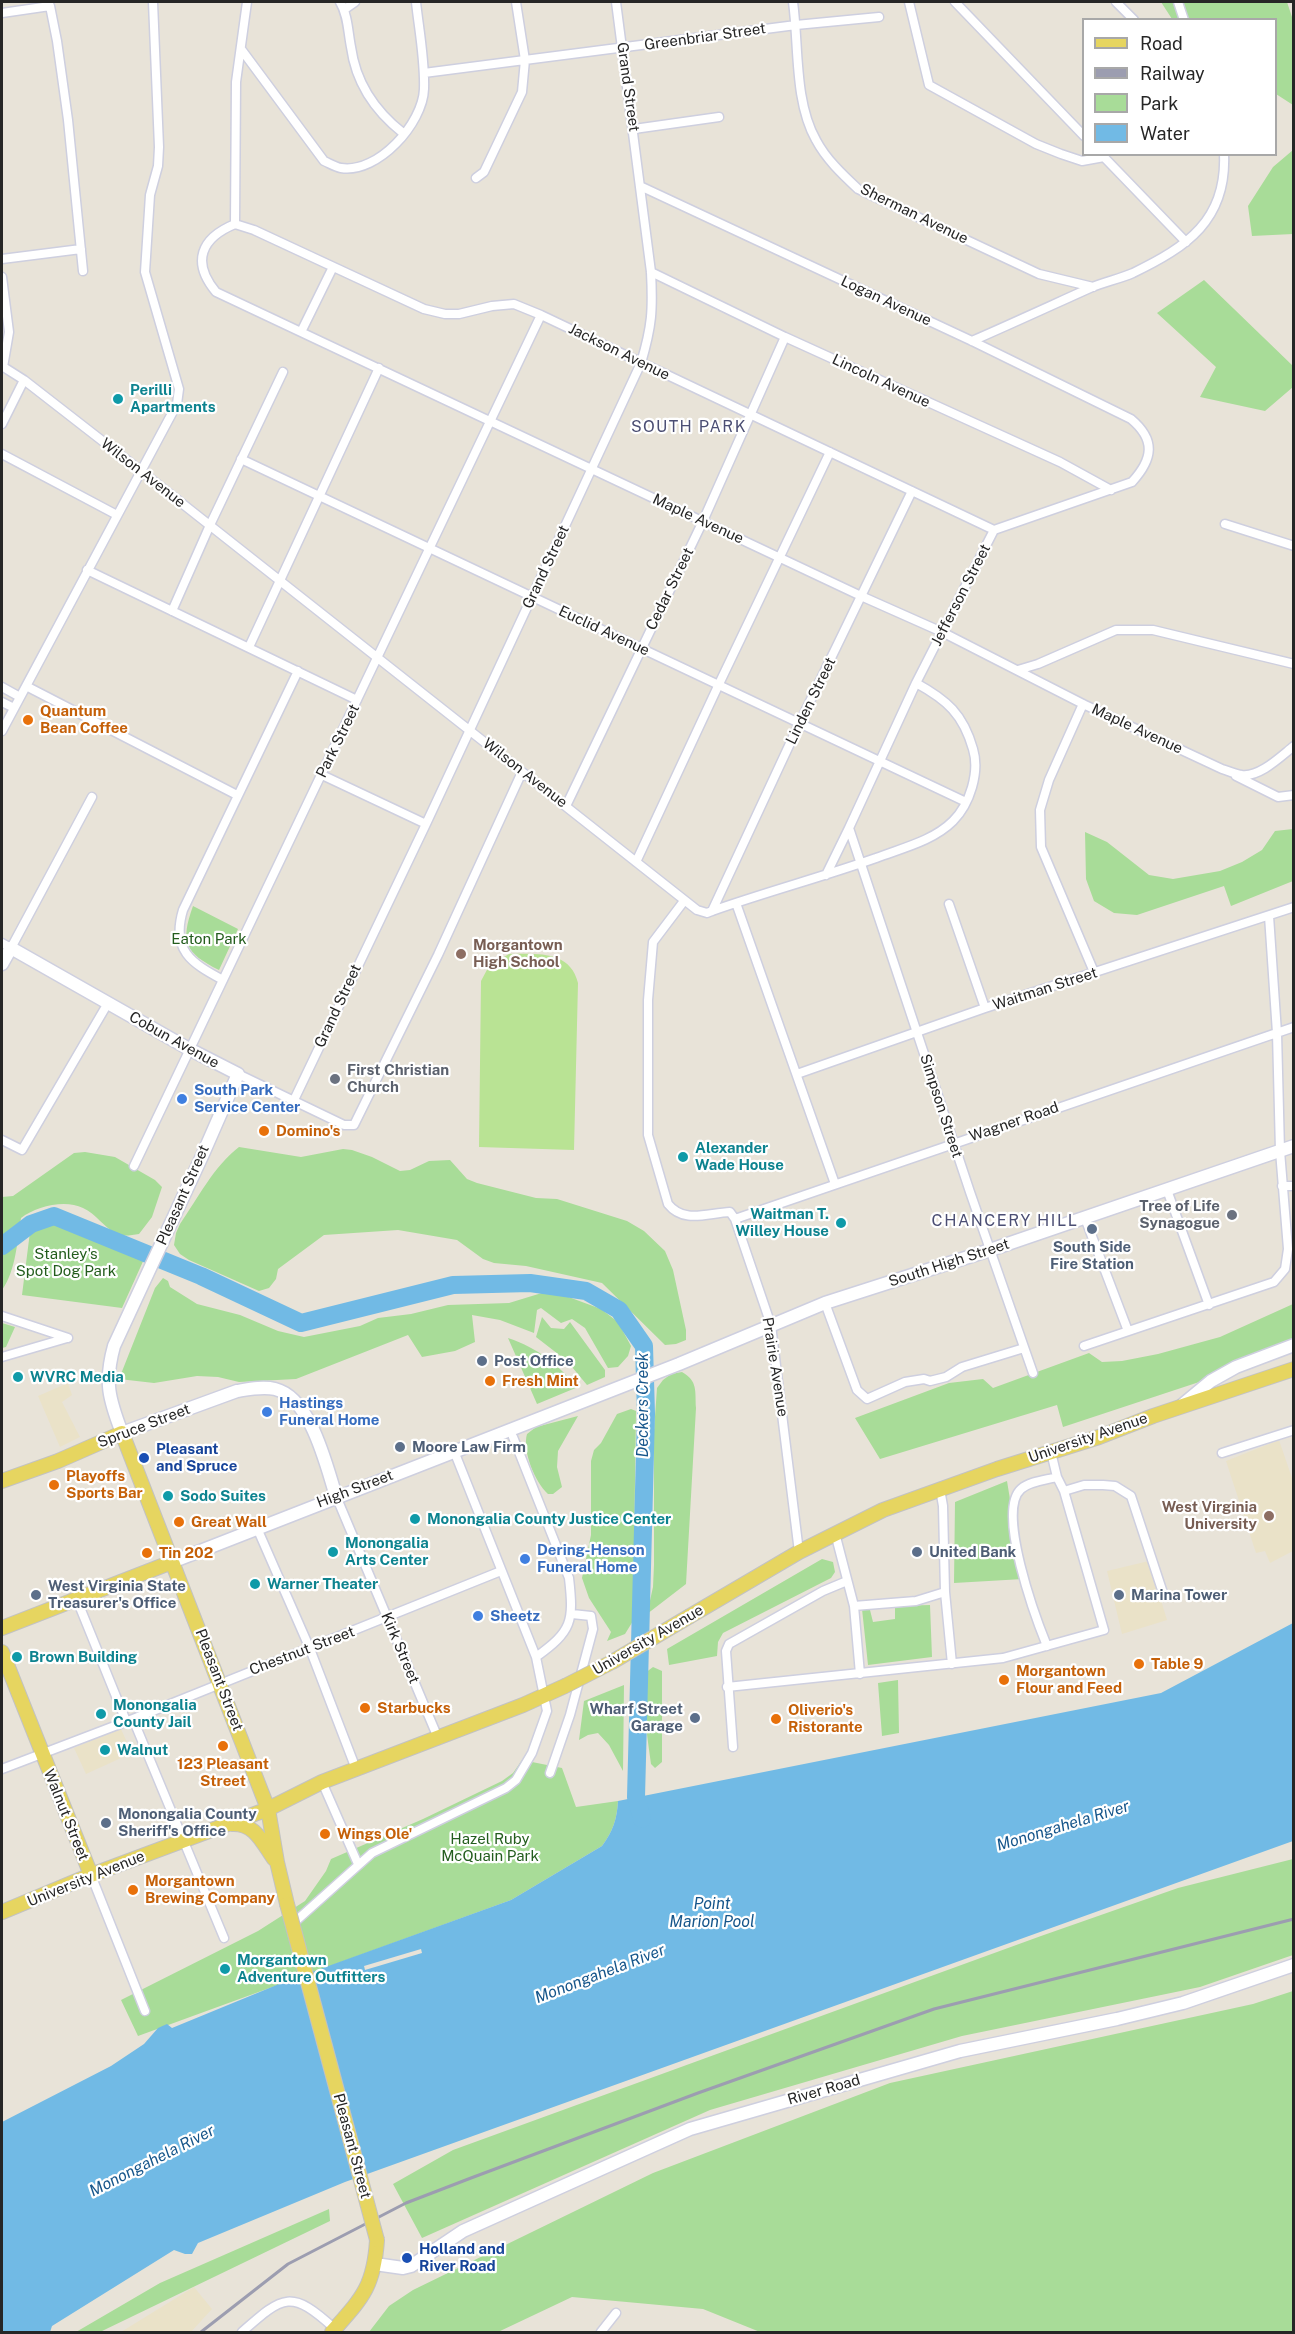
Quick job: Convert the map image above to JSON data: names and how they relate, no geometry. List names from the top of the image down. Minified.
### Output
{"streets":{"main road":["Pleasant Street","Spruce Street","University Avenue","High Street","Walnut Street"],"street":["Greenbriar Street","Grand Street","Sherman Avenue","Logan Avenue","Jackson Avenue","Lincoln Avenue","Wilson Avenue","Maple Avenue","Cedar Street","Jefferson Street","Euclid Avenue","Linden Street","Park Street","Waitman Street","Cobun Avenue","Simpson Street","Wagner Road","South High Street","Prairie Avenue","Kirk Street","Chestnut Street","River Road"]},"crossings":[["Greenbriar Street","Grand Street"],["Greenbriar Street","Sherman Avenue"],["Grand Street","Logan Avenue"],["Grand Street","Jackson Avenue"],["Grand Street","Lincoln Avenue"],["Grand Street","Wilson Avenue"],["Grand Street","Maple Avenue"],["Grand Street","Euclid Avenue"],["Grand Street","Cobun Avenue"],["Logan Avenue","Jefferson Street"],["Jackson Avenue","Maple Avenue"],["Jackson Avenue","Cedar Street"],["Jackson Avenue","Jefferson Street"],["Jackson Avenue","Linden Street"],["Jackson Avenue","Park Street"],["Lincoln Avenue","Cedar Street"],["Lincoln Avenue","Jefferson Street"],["Wilson Avenue","Cedar Street"],["Wilson Avenue","Linden Street"],["Wilson Avenue","Park Street"],["Wilson Avenue","Cobun Avenue"],["Maple Avenue","Cedar Street"],["Maple Avenue","Jefferson Street"],["Maple Avenue","Linden Street"],["Maple Avenue","Park Street"],["Cedar Street","Euclid Avenue"],["Jefferson Street","Euclid Avenue"],["Euclid Avenue","Linden Street"],["Euclid Avenue","Park Street"],["Park Street","Cobun Avenue"],["Waitman Street","Simpson Street"],["Cobun Avenue","Pleasant Street"],["Simpson Street","Wagner Road"],["Simpson Street","South High Street"],["Wagner Road","Prairie Avenue"],["Pleasant Street","Spruce Street"],["Pleasant Street","University Avenue"],["Pleasant Street","High Street"],["Pleasant Street","Chestnut Street"],["Pleasant Street","River Road"],["South High Street","Prairie Avenue"],["South High Street","High Street"],["Prairie Avenue","University Avenue"],["Spruce Street","Kirk Street"],["University Avenue","Kirk Street"],["University Avenue","Walnut Street"],["High Street","Kirk Street"],["Kirk Street","Chestnut Street"],["Chestnut Street","Walnut Street"]],"districts":["SOUTH PARK","CHANCERY HILL"],"water":["Deckers Creek","Monongahela River","Point Marion Pool"],"parks":["Eaton Park","Stanley's Spot Dog Park","Hazel Ruby McQuain Park"],"places":["Perilli Apartments","Quantum Bean Coffee","Morgantown High School","First Christian Church","South Park Service Center","Domino's","Alexander Wade House","Tree of Life Synagogue","Waitman T. Willey House","South Side Fire Station","Post Office","WVRC Media","Fresh Mint","Hastings Funeral Home","Moore Law Firm","Pleasant and Spruce","Playoffs Sports Bar","Sodo Suites","West Virginia University","Monongalia County Justice Center","Great Wall","Monongalia Arts Center","United Bank","Tin 202","Dering-Henson Funeral Home","Warner Theater","West Virginia State Treasurer's Office","Marina Tower","Sheetz","Brown Building","Table 9","Morgantown Flour and Feed","Starbucks","Monongalia County Jail","Wharf Street Garage","Oliverio's Ristorante","123 Pleasant Street","Walnut","Monongalia County Sheriff's Office","Wings Ole'","Morgantown Brewing Company","Morgantown Adventure Outfitters","Holland and River Road"],"legend":["Road","Railway","Park","Water"]}
